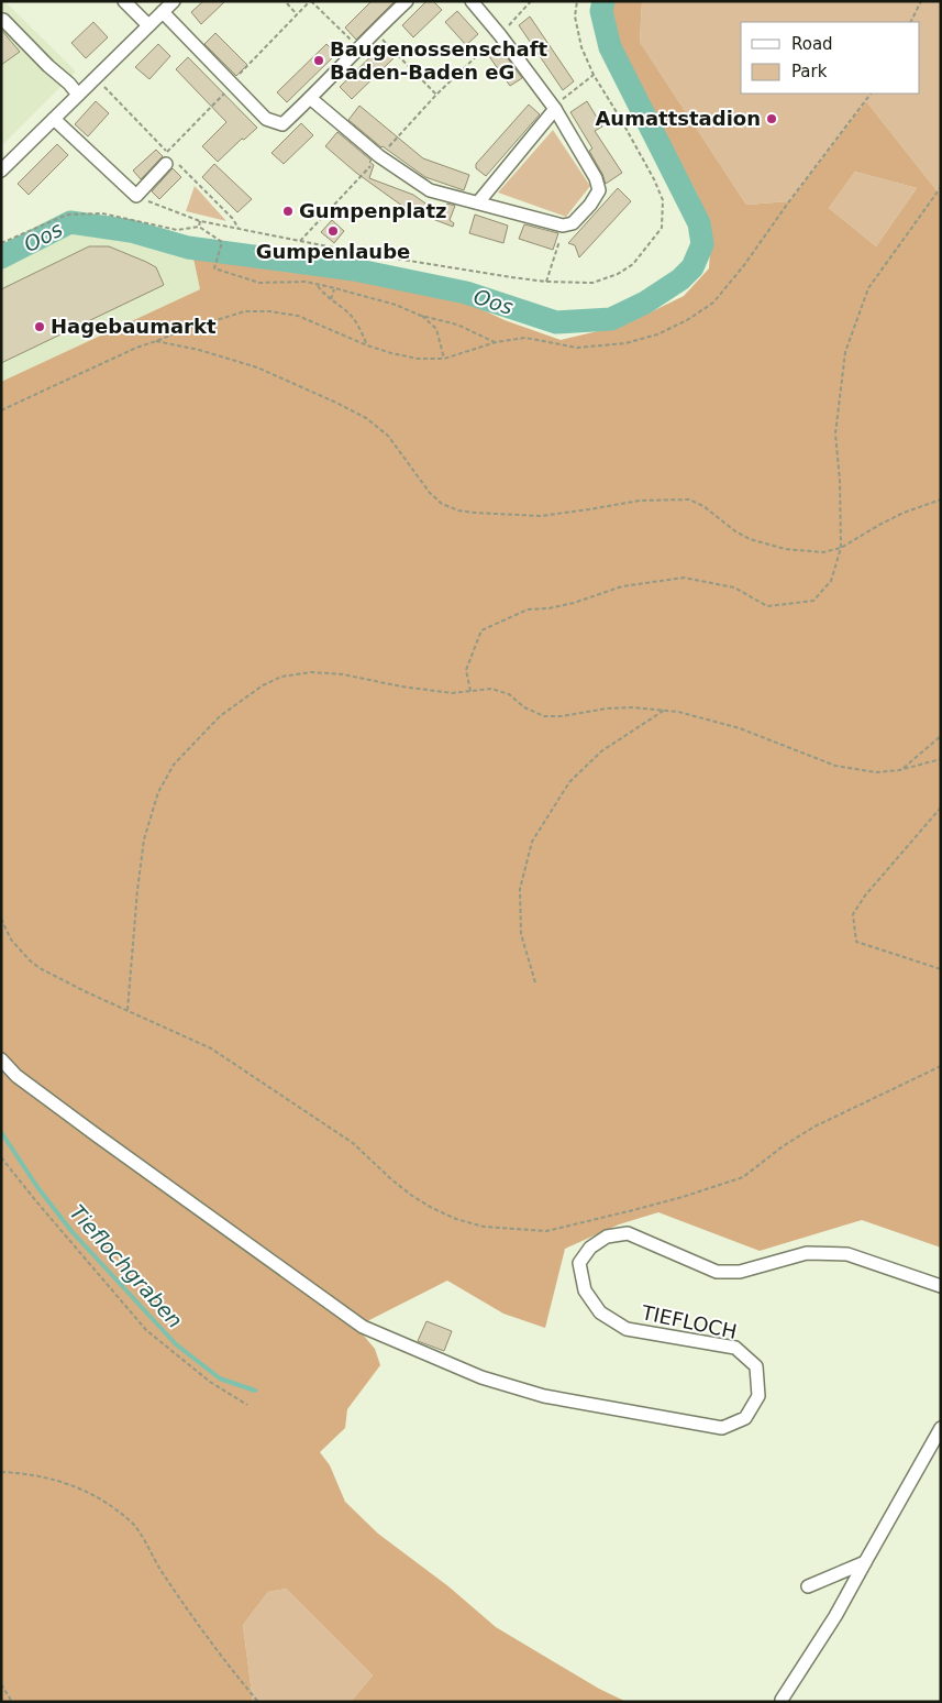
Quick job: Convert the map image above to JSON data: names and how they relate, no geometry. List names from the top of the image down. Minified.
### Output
{"streets":{"street":["TIEFLOCH"]},"water":["Oos","Tieflochgraben"],"places":["Baugenossenschaft Baden-Baden eG","Aumattstadion","Gumpenplatz","Gumpenlaube","Hagebaumarkt"],"legend":["Road","Park"]}
